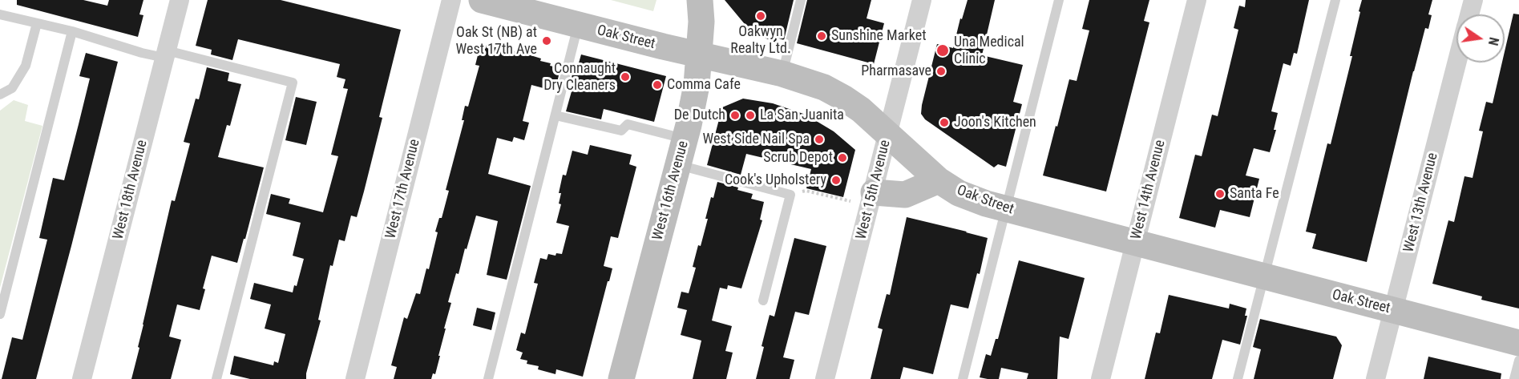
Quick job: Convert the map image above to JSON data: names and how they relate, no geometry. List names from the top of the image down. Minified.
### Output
{"streets":{"main road":["Oak Street","West 16th Avenue"],"street":["West 17th Avenue","West 18th Avenue","West 15th Avenue","West 14th Avenue","West 13th Avenue"]},"crossings":[["Oak Street","West 15th Avenue"],["Oak Street","West 14th Avenue"],["Oak Street","West 16th Avenue"],["Oak Street","West 13th Avenue"]],"places":["Oakwyn Realty Ltd.","Sunshine Market","Oak St (NB) at West 17th Ave","Una Medical Clinic","Pharmasave","Connaught Dry Cleaners","Comma Cafe","De Dutch","La San Juanita","Joon's Kitchen","West Side Nail Spa","Scrub Depot","Cook's Upholstery","Santa Fe"],"north":"right"}
